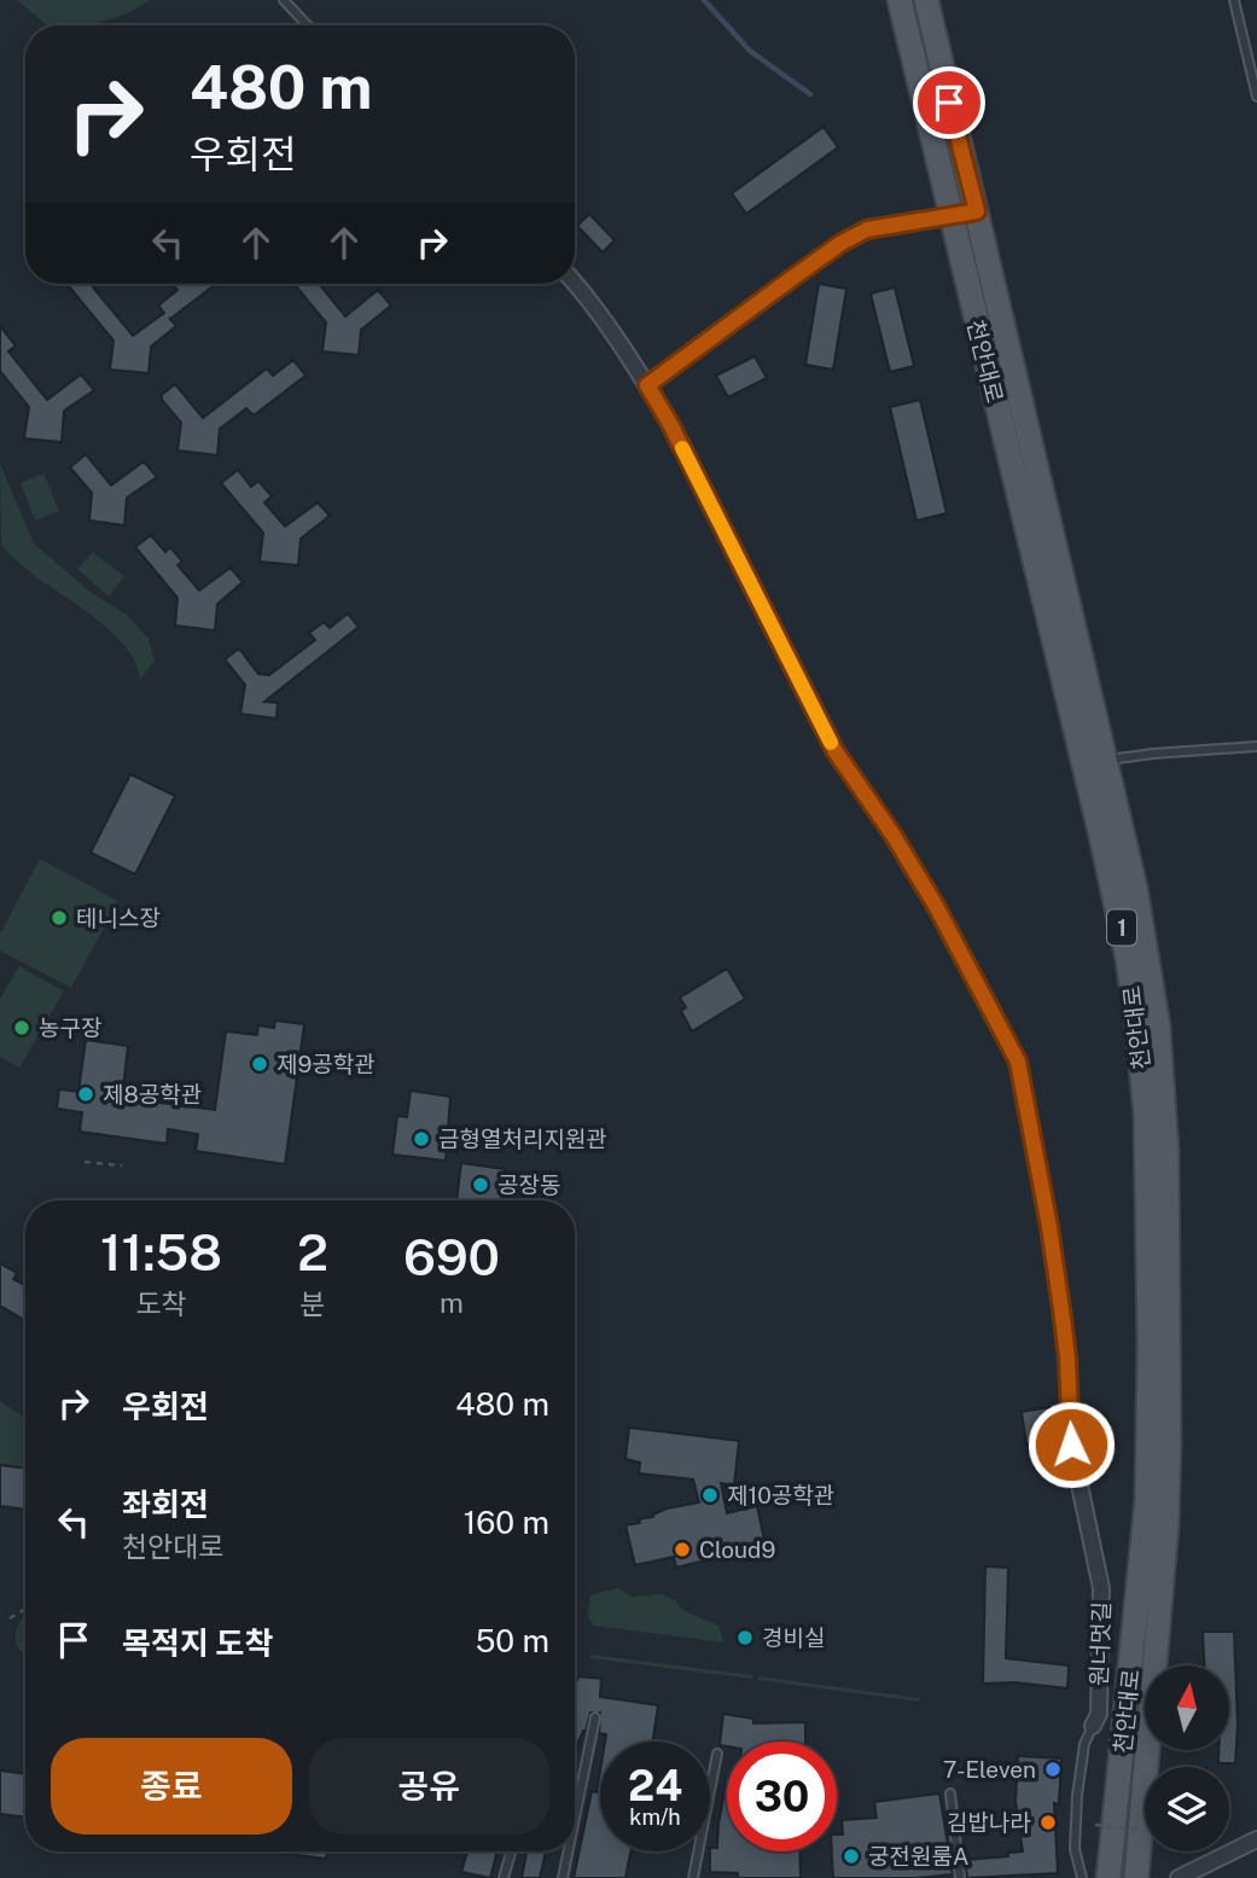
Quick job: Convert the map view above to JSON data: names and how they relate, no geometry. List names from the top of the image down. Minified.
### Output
{"streets":{"main road":["천안대로","1"],"street":["원너멋길"]},"places":["테니스장","농구장","제9공학관","제8공학관","금형열처리지원관","공장동","제10공학관","Cloud9","경비실","7-Eleven","김밥나라","궁전원룸A"],"north":"top","page":{"turn":["480 m","우회전"],"eta":["11:58","도착","2","분","690","m"],"list":[{"name":"우회전","value":"480 m"},{"name":"좌회전","note":"천안대로","value":"160 m"},{"name":"목적지 도착","value":"50 m"}],"buttons":["종료","공유"],"speed":"24 km/h","limit":"30"}}
